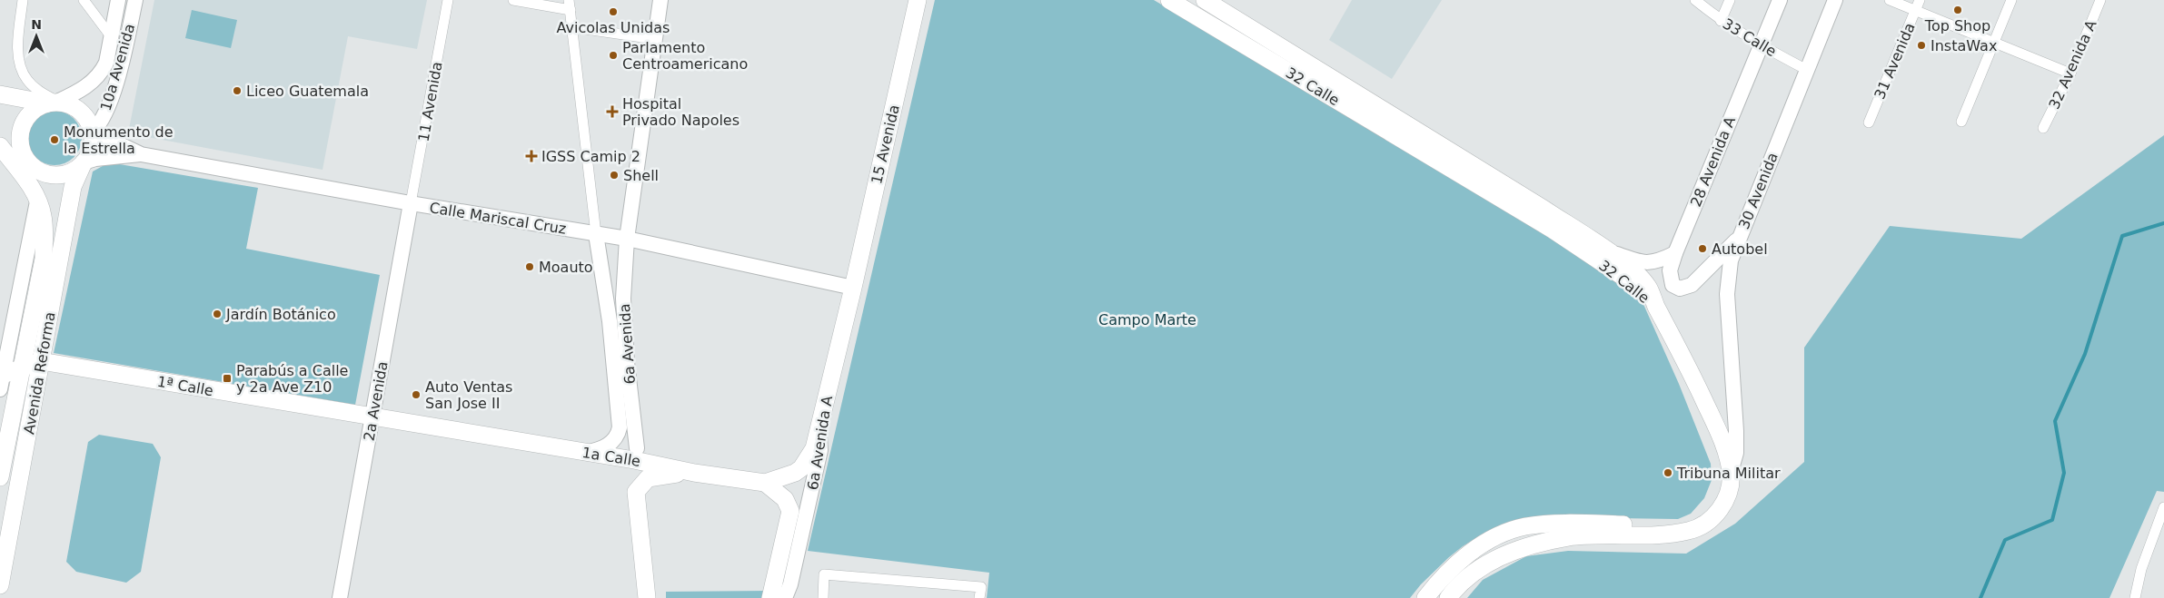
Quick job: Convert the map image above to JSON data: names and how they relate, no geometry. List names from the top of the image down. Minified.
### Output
{"streets":{"main road":["32 Calle","15 Avenida","Avenida Reforma","1ª Calle","6a Avenida A","1a Calle"],"street":["33 Calle","31 Avenida","32 Avenida A","10a Avenida","11 Avenida","28 Avenida A","30 Avenida","Calle Mariscal Cruz","6a Avenida","2a Avenida"]},"crossings":[["33 Calle","28 Avenida A"],["33 Calle","30 Avenida"],["10a Avenida","Calle Mariscal Cruz"],["10a Avenida","Avenida Reforma"],["11 Avenida","Calle Mariscal Cruz"],["11 Avenida","2a Avenida"],["15 Avenida","Calle Mariscal Cruz"],["15 Avenida","6a Avenida A"],["28 Avenida A","30 Avenida"],["Calle Mariscal Cruz","6a Avenida"],["Calle Mariscal Cruz","Avenida Reforma"],["Calle Mariscal Cruz","2a Avenida"],["Calle Mariscal Cruz","6a Avenida A"],["Avenida Reforma","1ª Calle"],["1ª Calle","2a Avenida"],["1ª Calle","1a Calle"],["2a Avenida","1a Calle"],["6a Avenida A","1a Calle"]],"parks":["Campo Marte"],"places":{"other":["Top Shop","Avicolas Unidas","InstaWax","Parlamento Centroamericano","Liceo Guatemala","Monumento de la Estrella","Shell","Autobel","Moauto","Jardín Botánico","Auto Ventas San Jose II","Tribuna Militar"],"health":["Hospital Privado Napoles","IGSS Camip 2"],"transit":["Parabús a Calle y 2a Ave Z10"]},"north":"top"}
